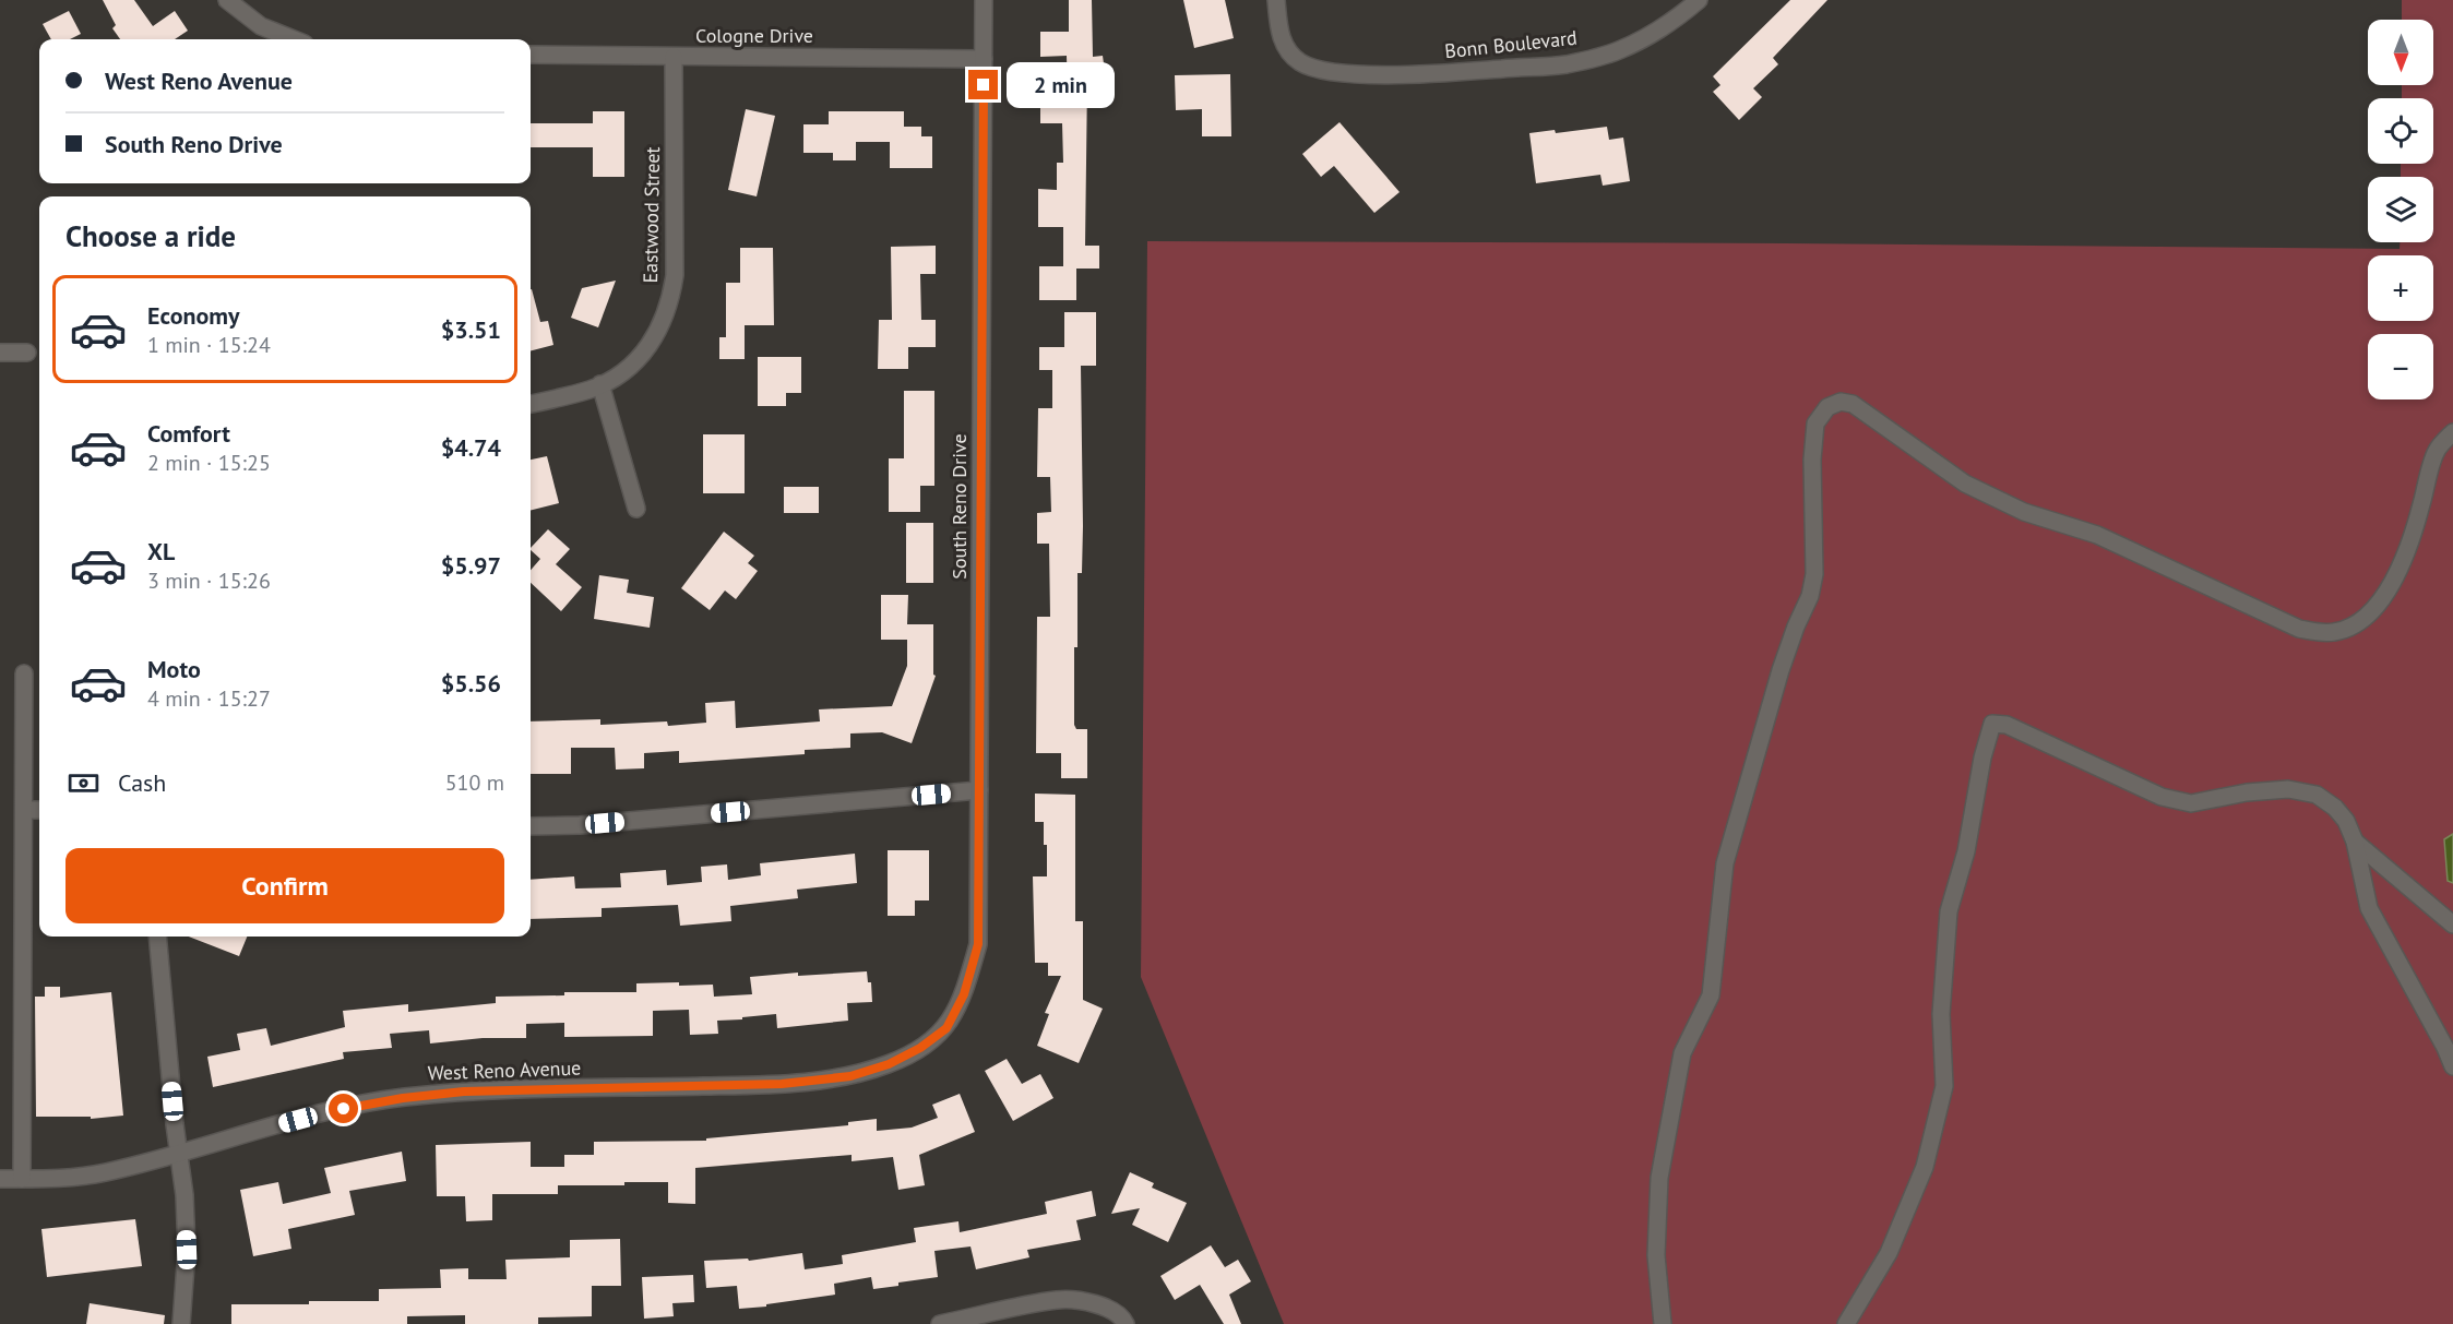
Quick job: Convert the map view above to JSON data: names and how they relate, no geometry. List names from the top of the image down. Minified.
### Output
{"streets":{"street":["Cologne Drive","Bonn Boulevard","Eastwood Street","South Reno Drive","West Reno Avenue"]},"crossings":[["Cologne Drive","Eastwood Street"],["Cologne Drive","South Reno Drive"],["South Reno Drive","West Reno Avenue"]],"north":"bottom","page":{"map_buttons":["+","−"],"banner":["West Reno Avenue","South Reno Drive"],"bubble":"2 min","heading":"Choose a ride","list":[{"name":"Economy","note":"1 min · 15:24","value":"$3.51"},{"name":"Comfort","note":"2 min · 15:25","value":"$4.74"},{"name":"XL","note":"3 min · 15:26","value":"$5.97"},{"name":"Moto","note":"4 min · 15:27","value":"$5.56"}],"pay":["Cash","510 m"],"buttons":"Confirm"}}
